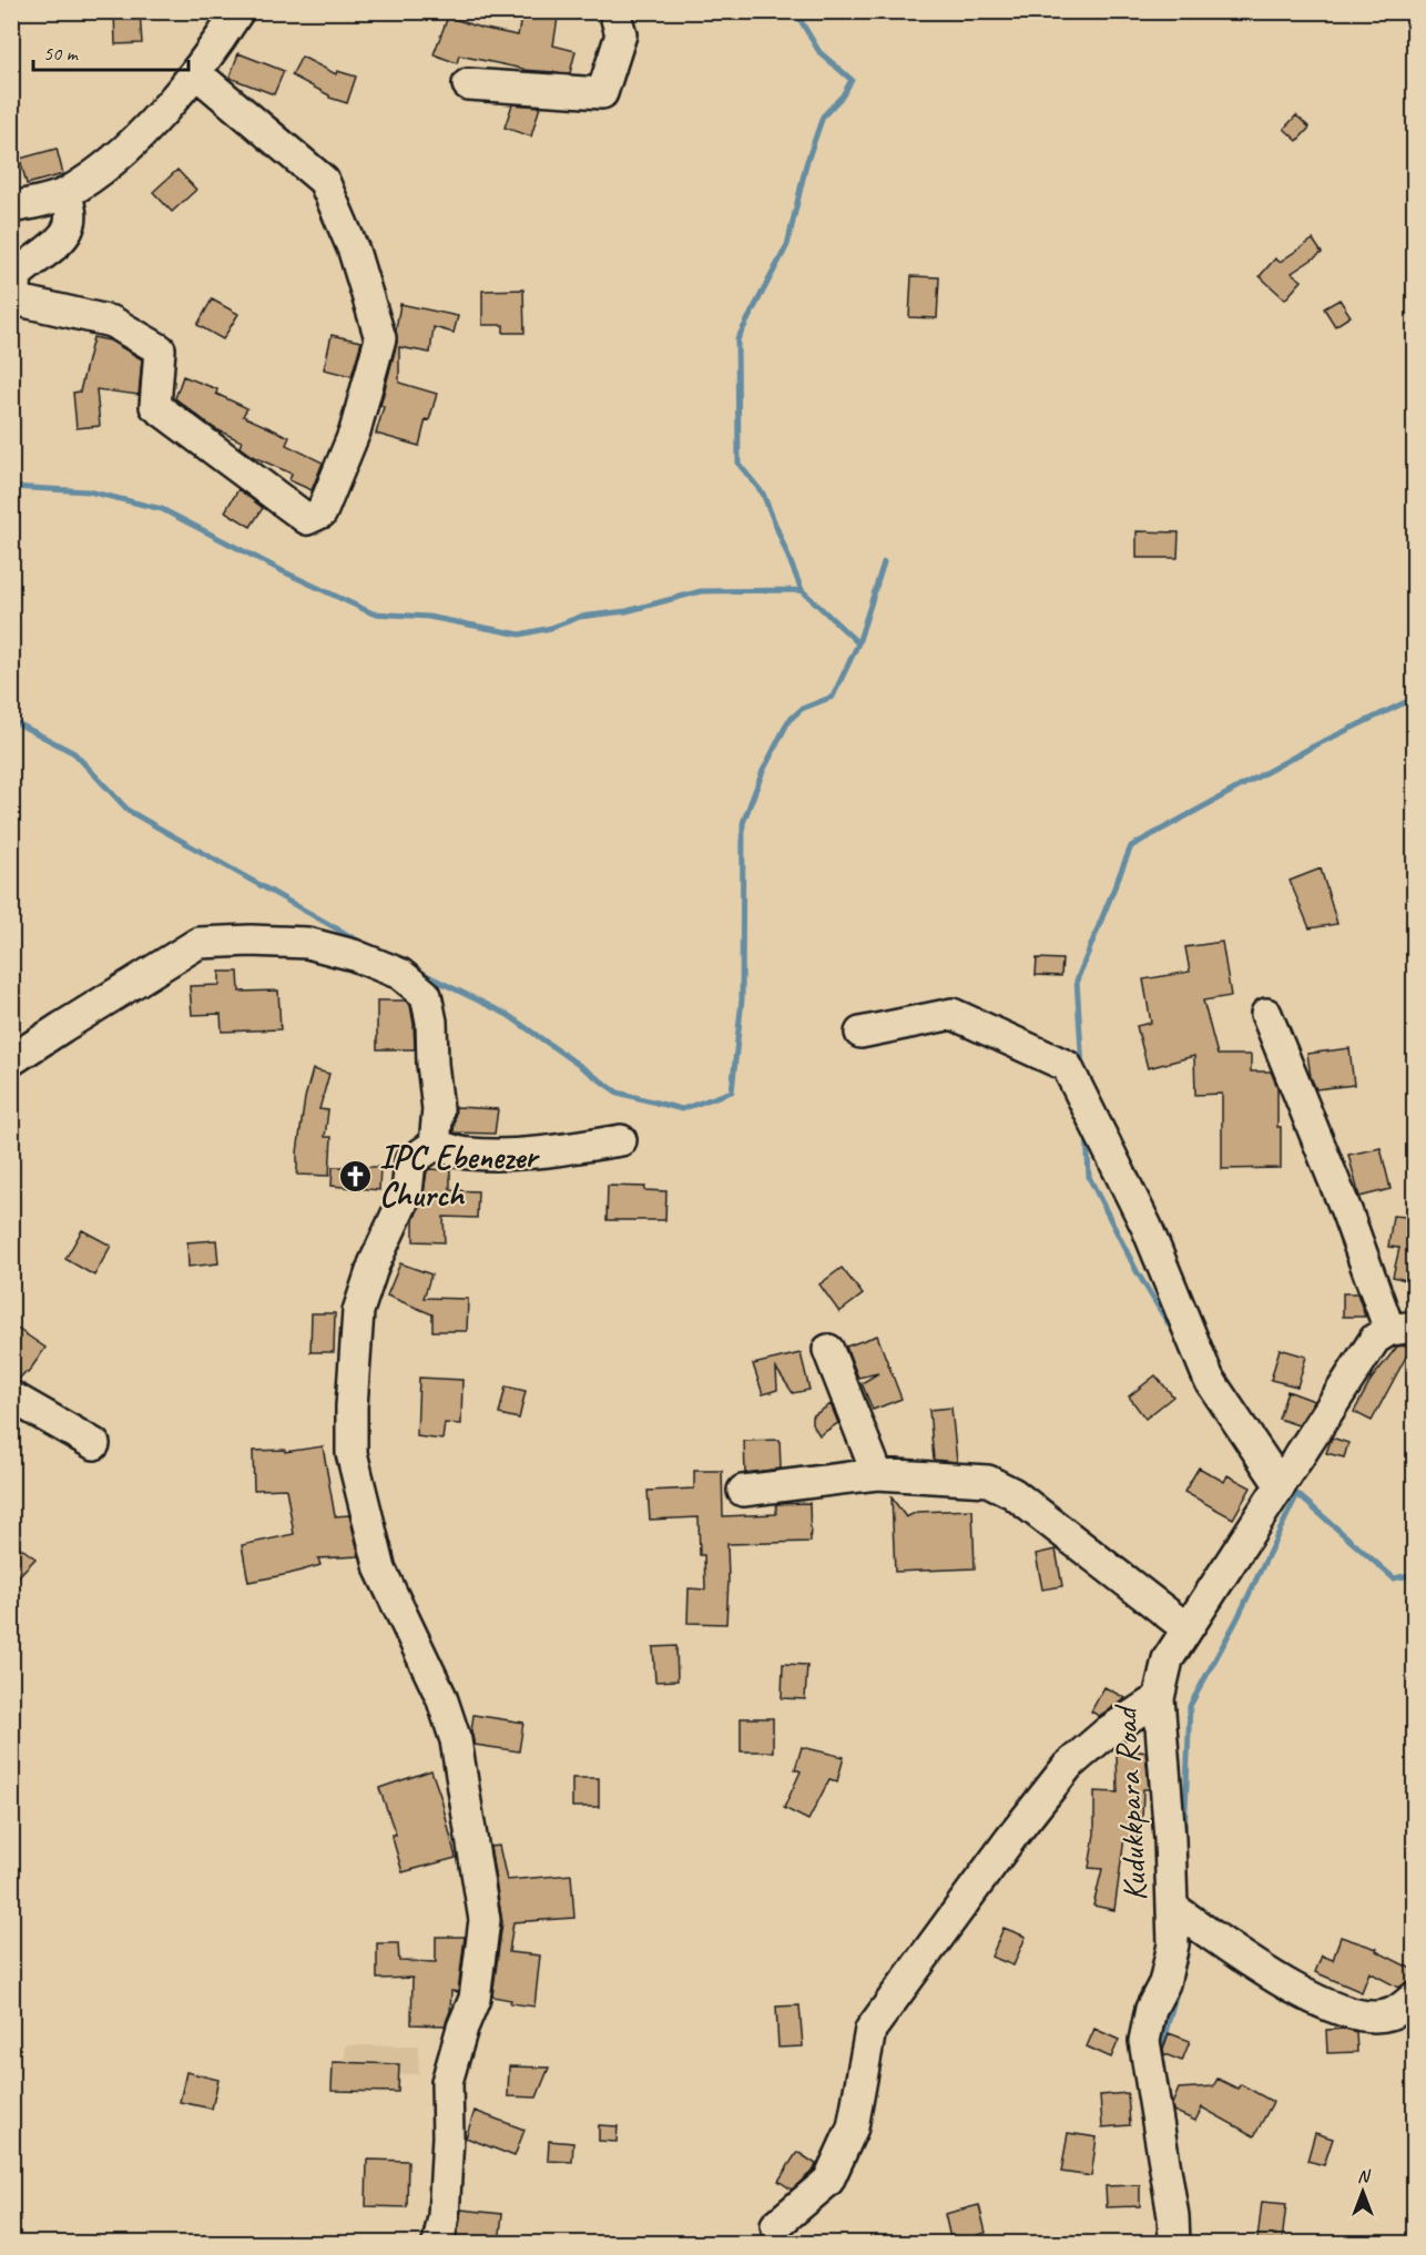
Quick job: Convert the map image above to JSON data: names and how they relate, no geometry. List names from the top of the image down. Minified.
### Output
{"streets":{"street":["Kudukkpara Road"]},"places":{"church":["IPC Ebenezer Church"]},"scale_bar":"50 m","north":"top"}
